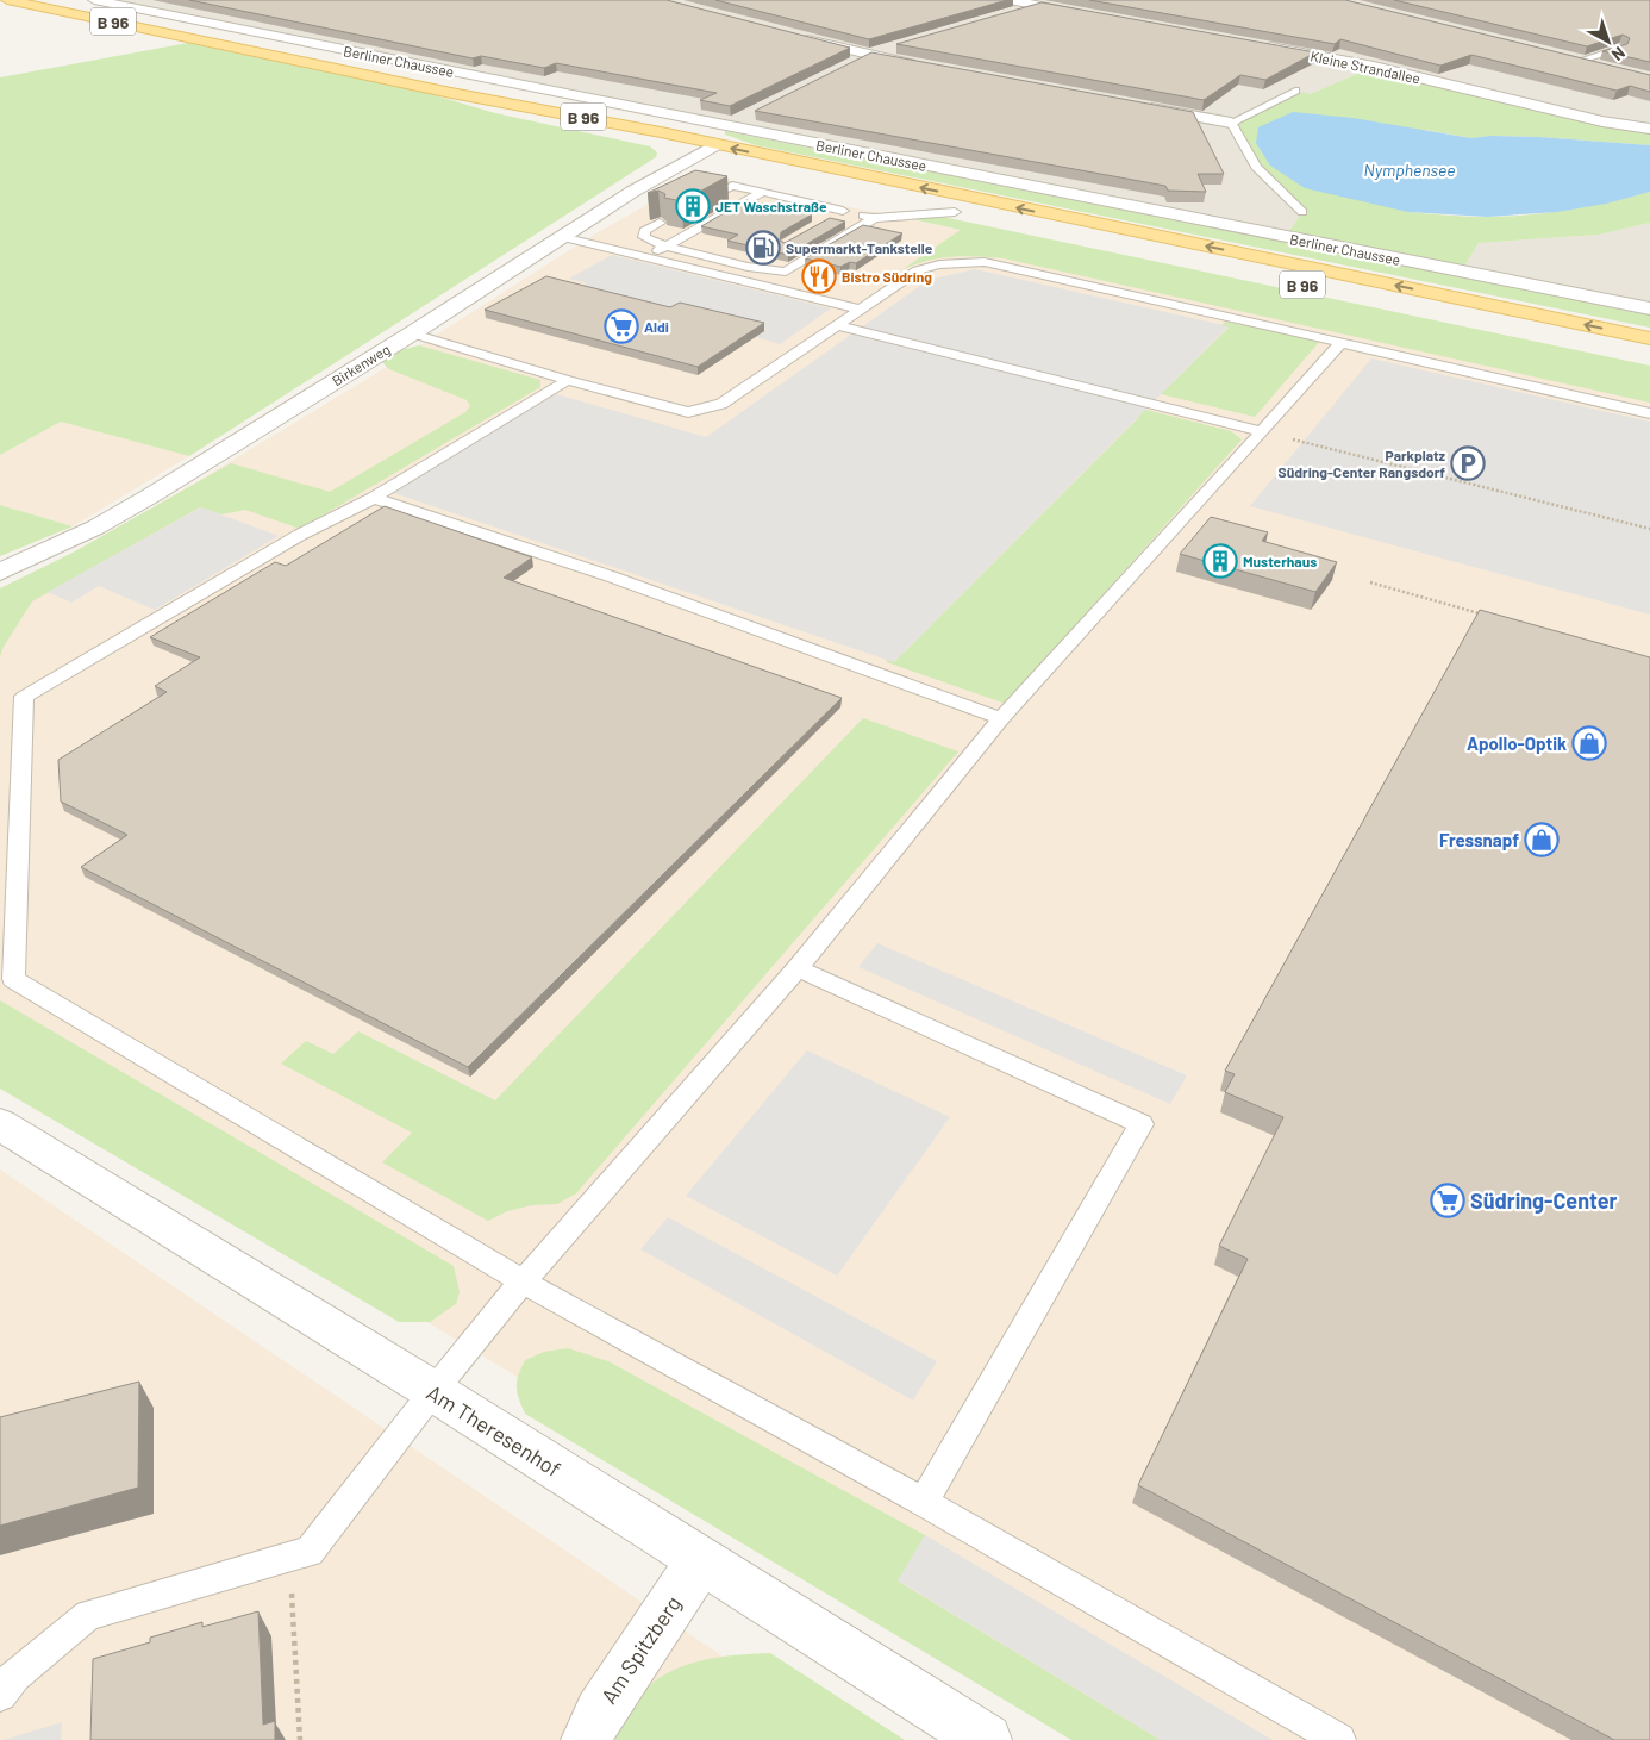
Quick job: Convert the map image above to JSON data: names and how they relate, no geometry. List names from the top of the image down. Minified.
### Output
{"streets":{"main road":["B 96"],"street":["Berliner Chaussee","Kleine Strandallee","Birkenweg","Am Theresenhof","Am Spitzberg"]},"crossings":[["B 96","Birkenweg"],["Am Theresenhof","Am Spitzberg"]],"water":["Nymphensee"],"places":{"building":["JET Waschstraße","Musterhaus"],"fuel station":["Supermarkt-Tankstelle"],"restaurant":["Bistro Südring"],"supermarket":["Aldi","Südring-Center"],"parking":["Parkplatz Südring-Center Rangsdorf"],"shop":["Apollo-Optik","Fressnapf"]},"north":"bottom right"}
